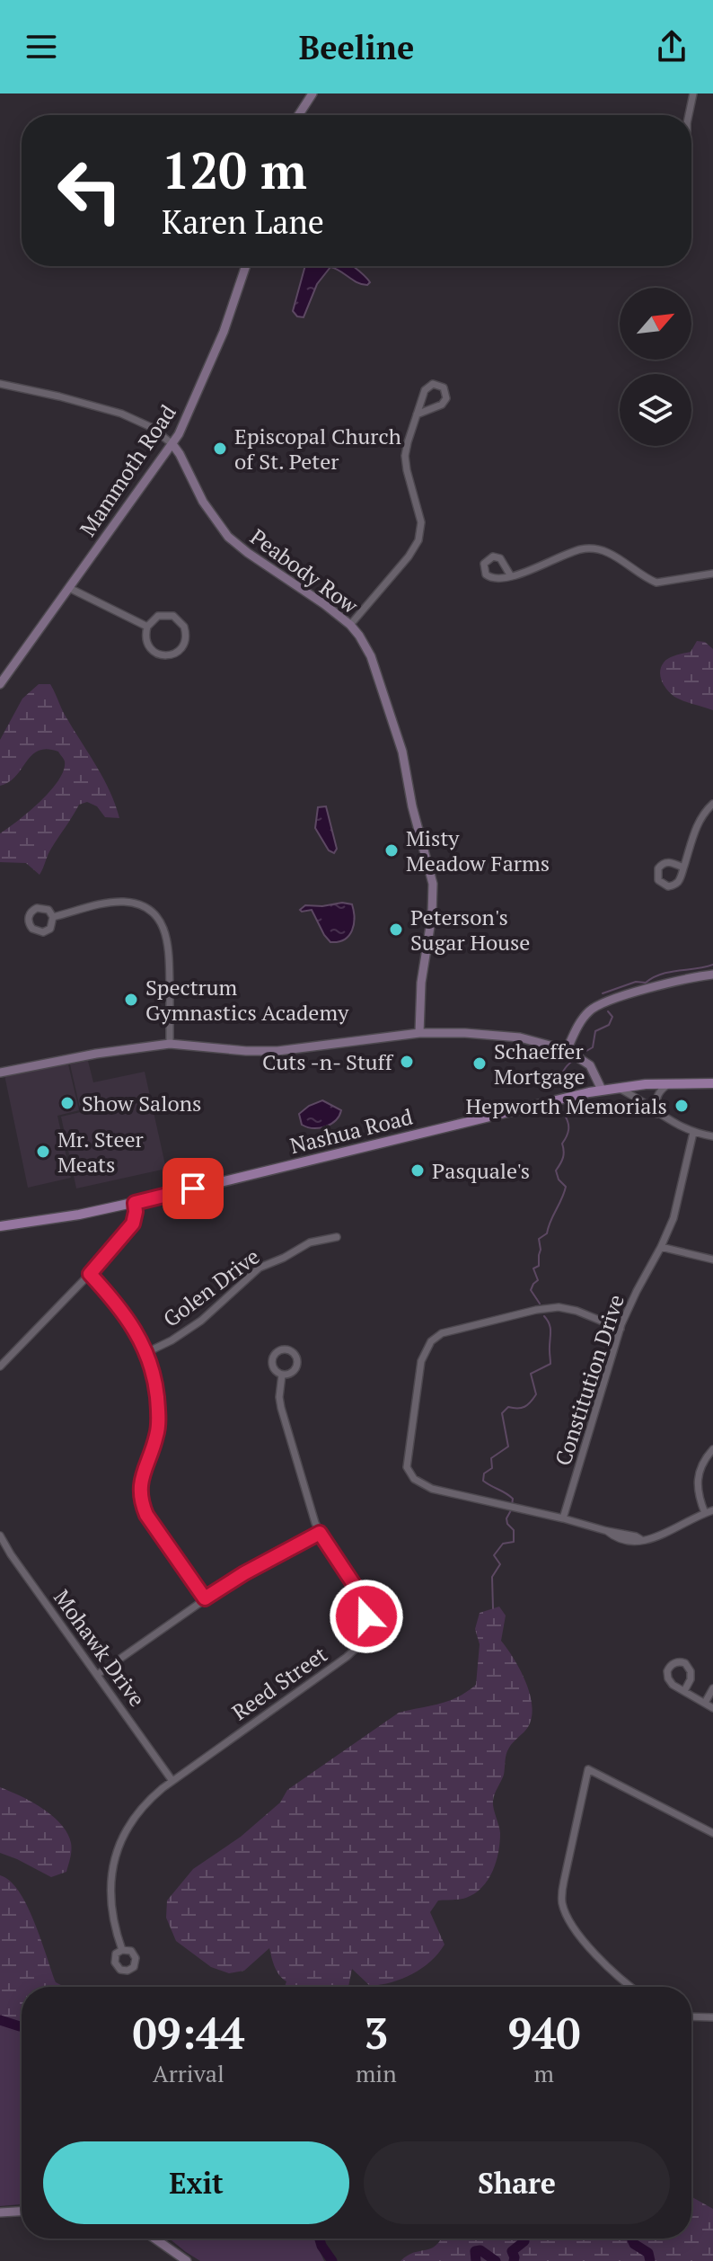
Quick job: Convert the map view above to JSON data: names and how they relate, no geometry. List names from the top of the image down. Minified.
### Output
{"streets":{"main road":["Nashua Road"],"street":["Mammoth Road","Peabody Row","Golen Drive","Constitution Drive","Mohawk Drive","Reed Street"]},"crossings":[["Mammoth Road","Peabody Row"],["Mohawk Drive","Reed Street"]],"places":["Episcopal Church of St. Peter","Misty Meadow Farms","Peterson's Sugar House","Spectrum Gymnastics Academy","Cuts -n- Stuff","Schaeffer Mortgage","Show Salons","Hepworth Memorials","Mr. Steer Meats","Pasquale's"],"north":"top right","page":{"header":"Beeline","turn":["120 m","Karen Lane"],"eta":["09:44","Arrival","3","min","940","m"],"buttons":["Exit","Share"]}}
